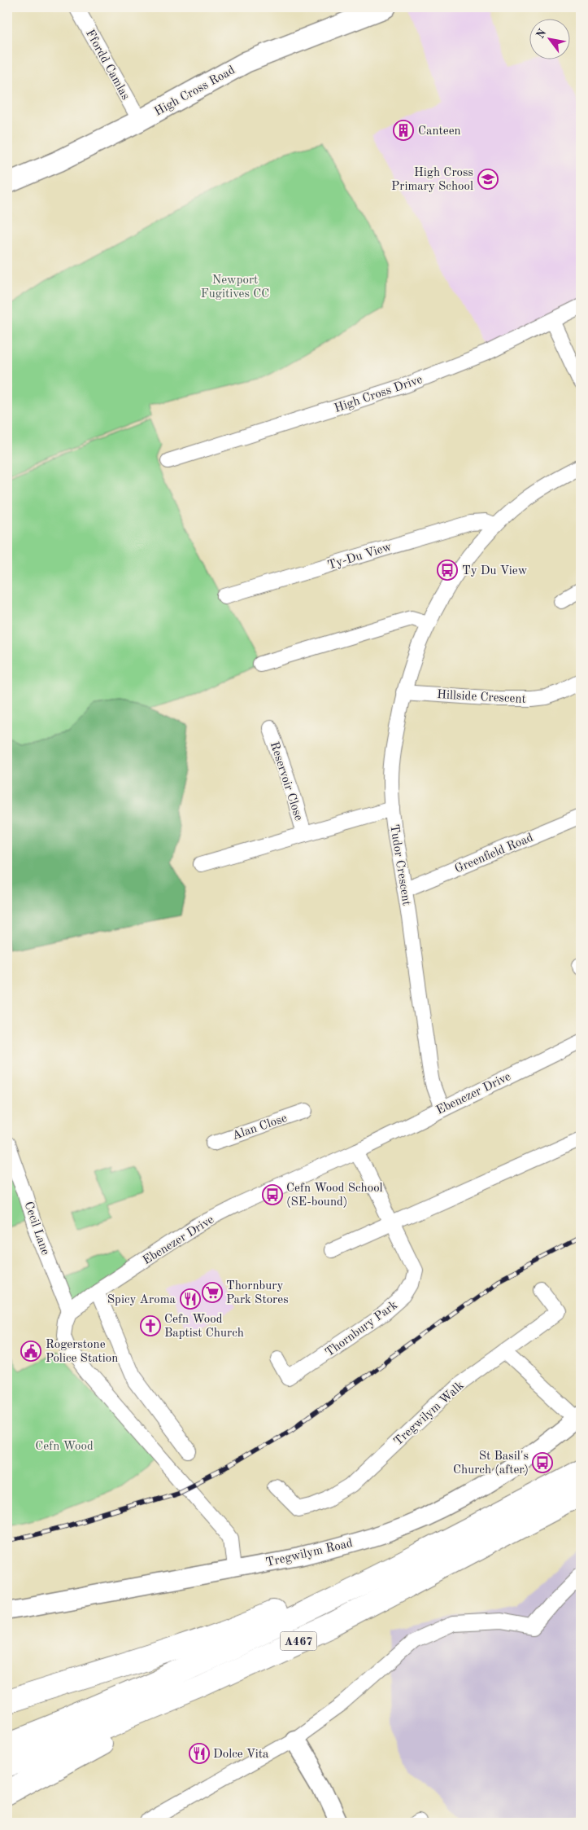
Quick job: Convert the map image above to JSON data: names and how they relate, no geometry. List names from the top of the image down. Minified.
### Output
{"streets":{"main road":["High Cross Road","A467"],"street":["Ffordd Camlas","High Cross Drive","Ty-Du View","Hillside Crescent","Reservoir Close","Greenfield Road","Tudor Crescent","Ebenezer Drive","Alan Close","Cecil Lane","Thornbury Park","Tregwilym Walk","Tregwilym Road"]},"crossings":[["Ffordd Camlas","High Cross Road"],["Ty-Du View","Tudor Crescent"],["Hillside Crescent","Tudor Crescent"],["Reservoir Close","Tudor Crescent"],["Greenfield Road","Tudor Crescent"],["Tudor Crescent","Ebenezer Drive"],["Ebenezer Drive","Cecil Lane"],["Ebenezer Drive","Thornbury Park"]],"parks":["Newport Fugitives CC","Cefn Wood"],"places":{"building":["Canteen"],"school or university":["High Cross Primary School"],"bus stop":["Ty Du View","Cefn Wood School (SE-bound)","St Basil's Church (after)"],"supermarket":["Thornbury Park Stores"],"restaurant":["Spicy Aroma","Dolce Vita"],"church":["Cefn Wood Baptist Church"],"public building":["Rogerstone Police Station"]},"north":"top left"}
